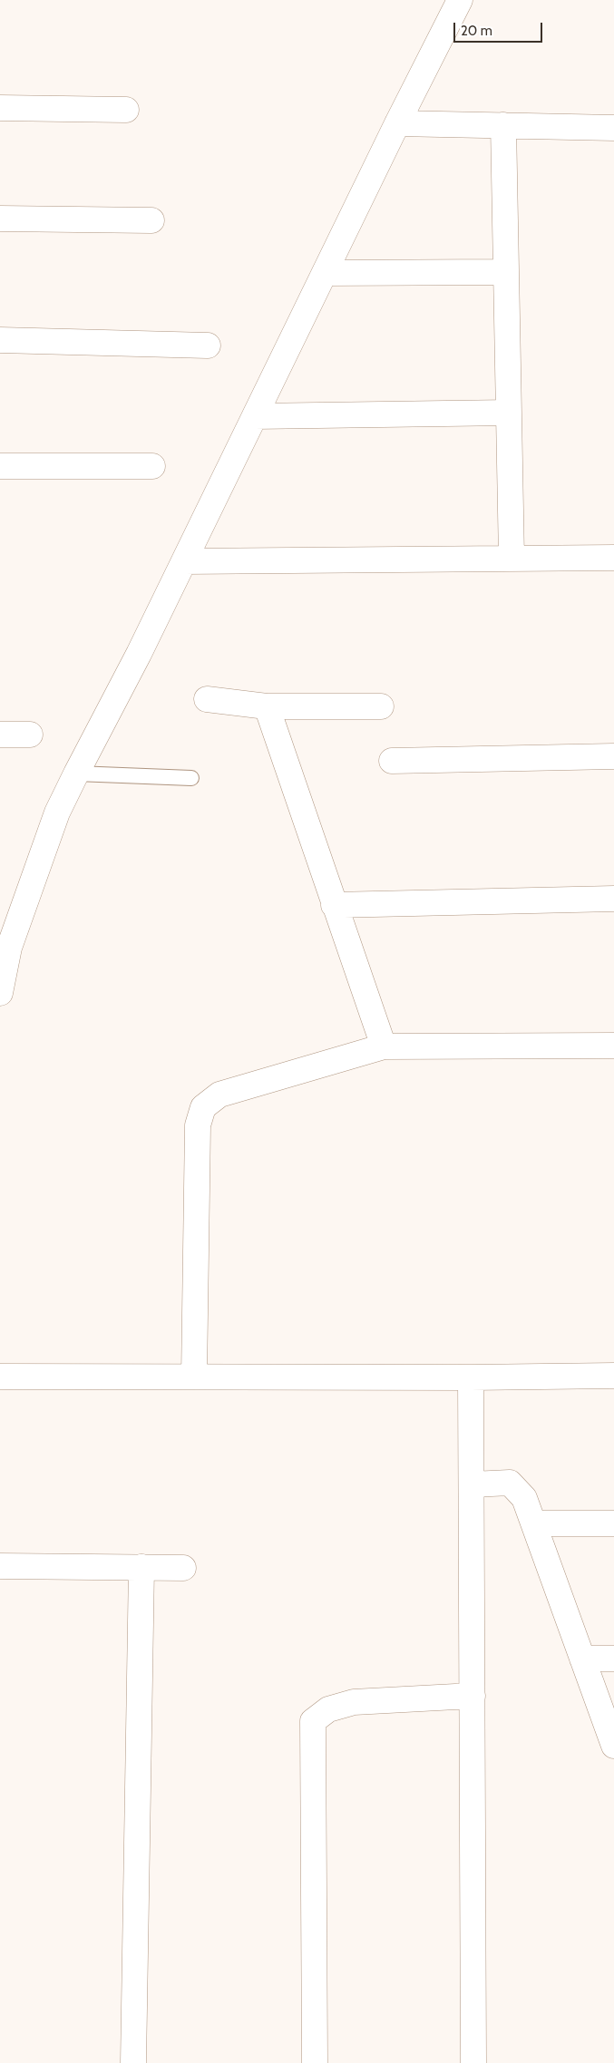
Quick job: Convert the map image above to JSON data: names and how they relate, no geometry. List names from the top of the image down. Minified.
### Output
{"scale_bar":"20 m"}
